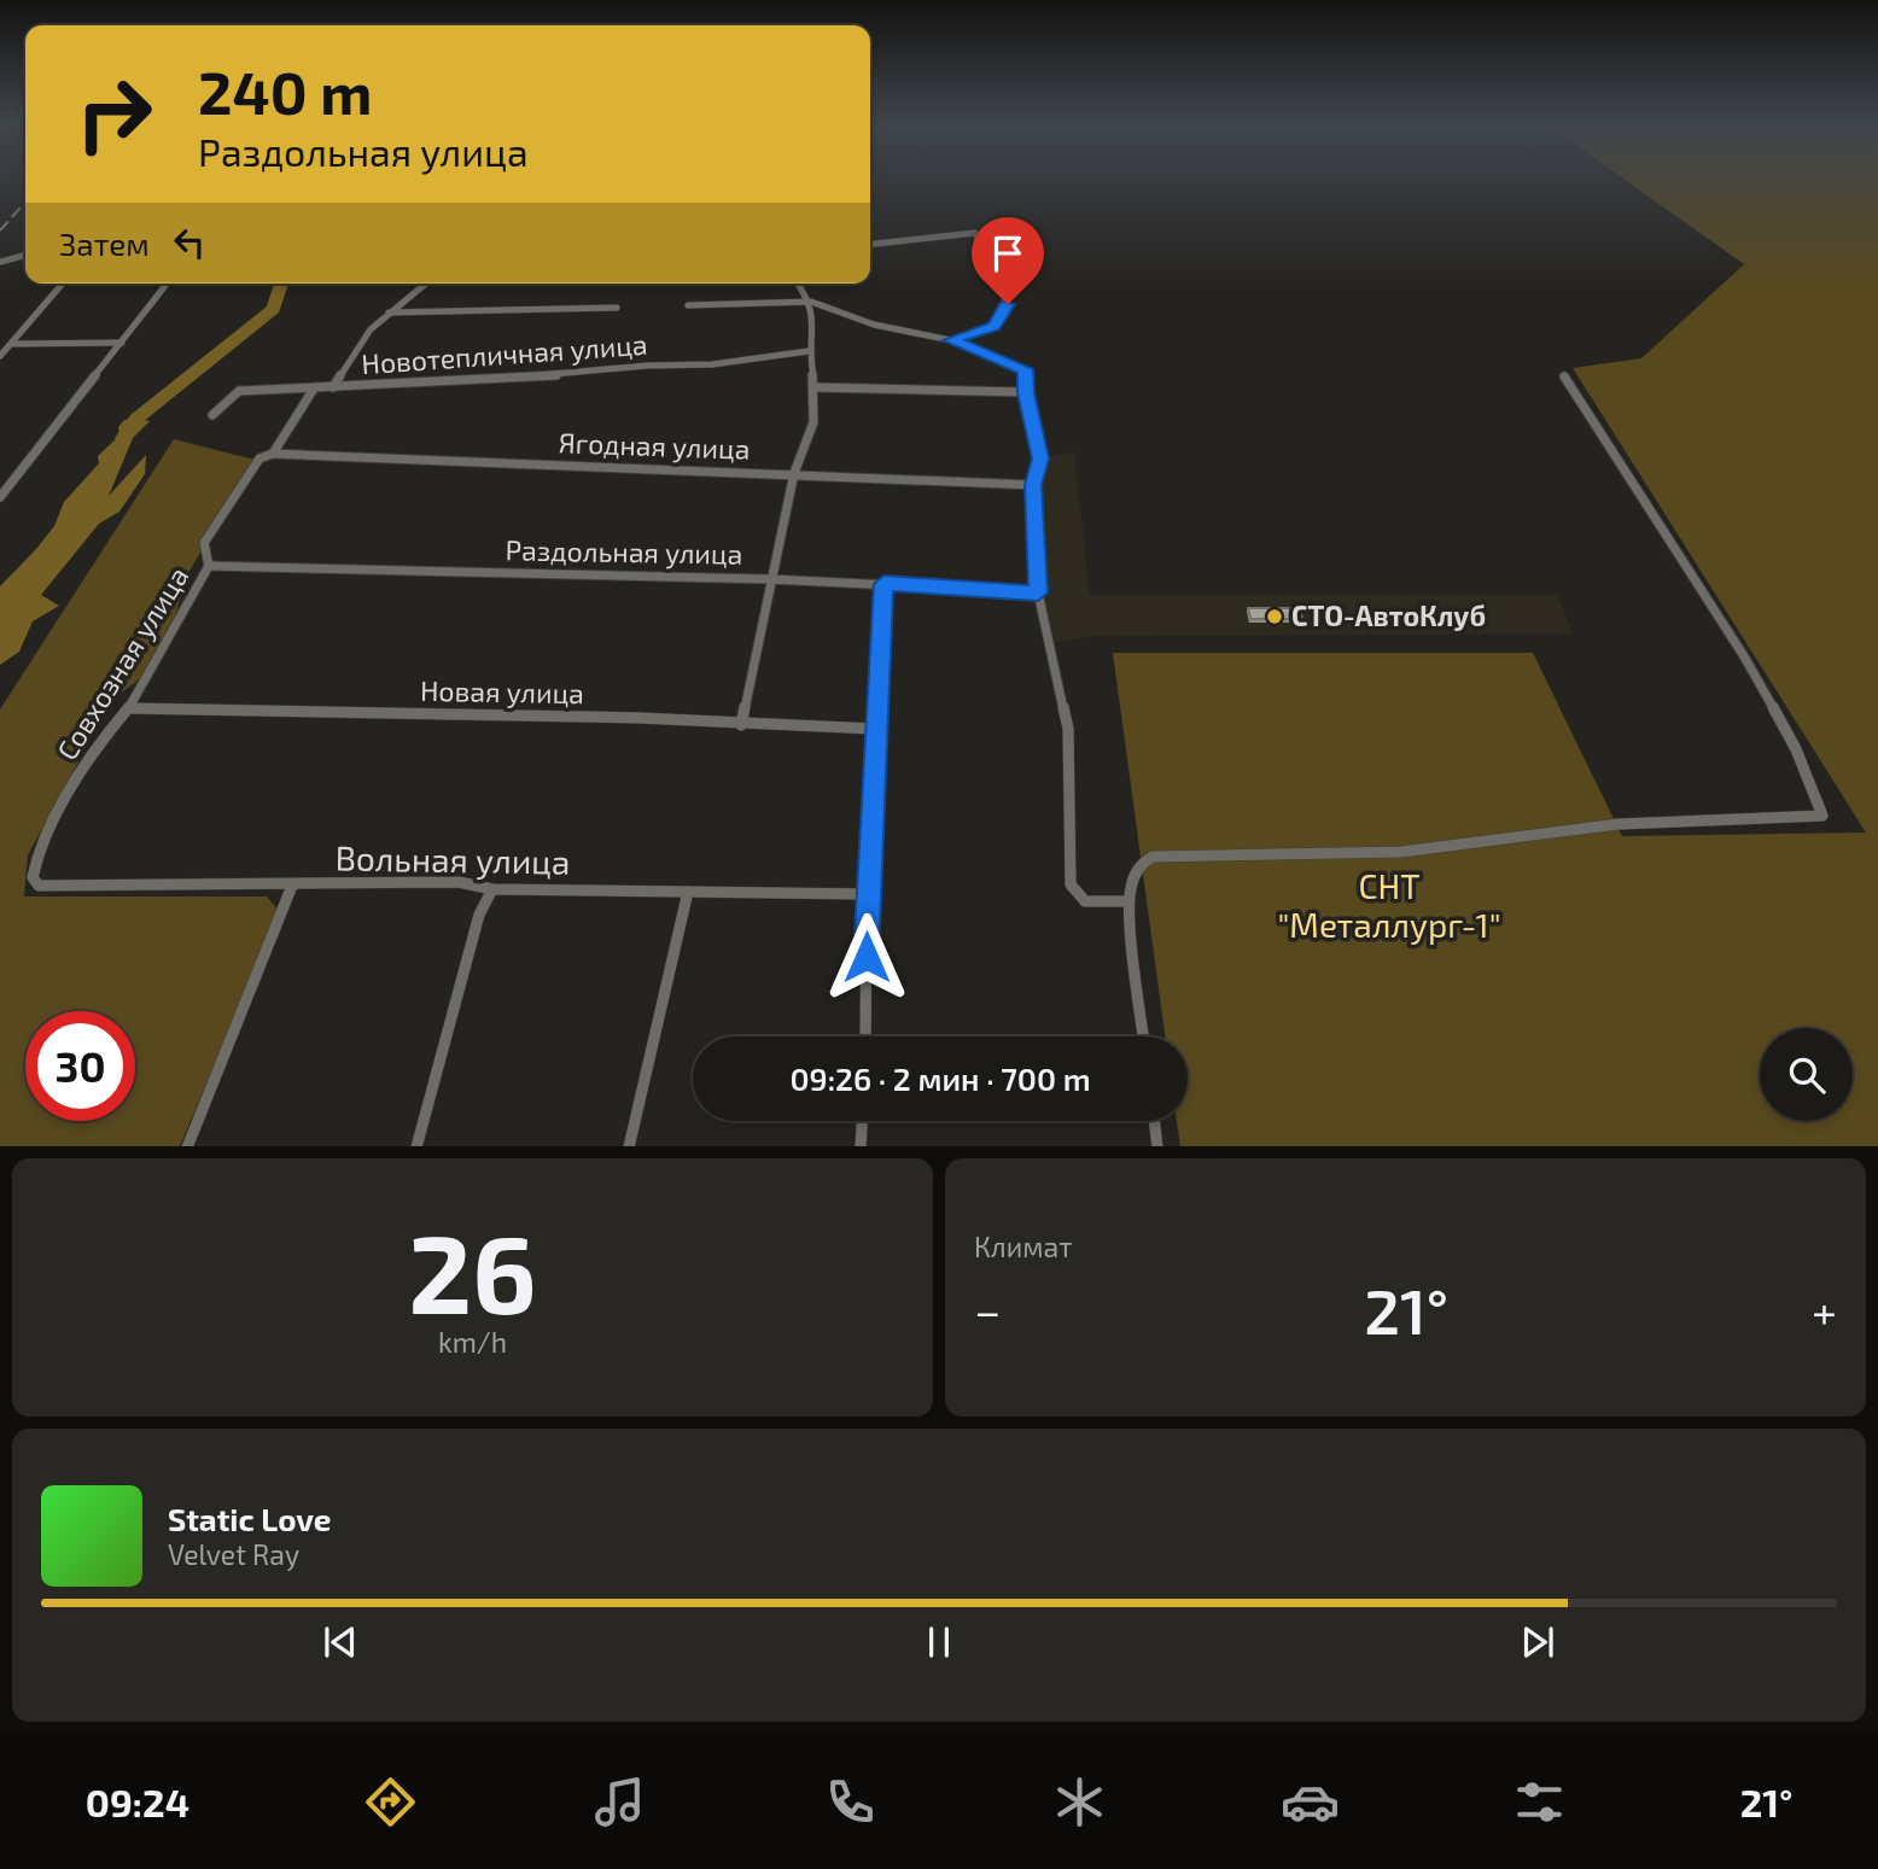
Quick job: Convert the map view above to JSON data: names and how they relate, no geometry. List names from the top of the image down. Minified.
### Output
{"streets":{"street":["Новотепличная улица","Ягодная улица","Раздольная улица","Совхозная улица","Новая улица","Вольная улица"]},"crossings":[["Новотепличная улица","Совхозная улица"],["Ягодная улица","Совхозная улица"],["Раздольная улица","Совхозная улица"],["Совхозная улица","Новая улица"],["Совхозная улица","Вольная улица"]],"parks":["СНТ \"Металлург-1\""],"places":["СТО-АвтоКлуб"],"page":{"turn":["240 m","Раздольная улица"],"then":"Затем","limit":"30","trip":"09:26 · 2 мин · 700 m","tile":[["26","km/h"],"Климат"],"heat":["−","21°","+"],"song":["Static Love","Velvet Ray"],"tabs":["09:24","21°"]}}
